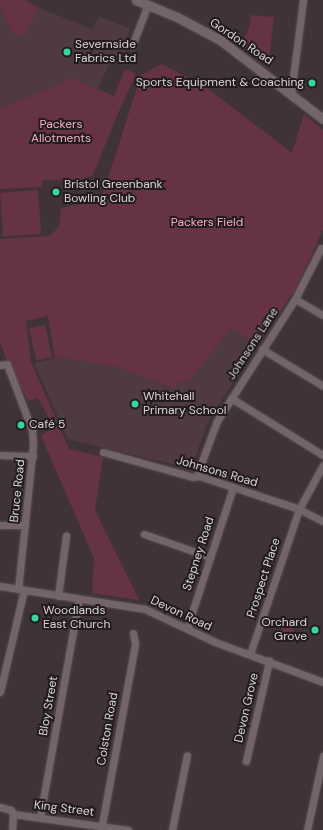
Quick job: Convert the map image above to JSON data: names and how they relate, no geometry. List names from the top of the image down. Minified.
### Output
{"streets":{"main road":["Gordon Road"],"street":["Johnsons Lane","Johnsons Road","Bruce Road","Stepney Road","Prospect Place","Devon Road","Bloy Street","Devon Grove","Colston Road","King Street"]},"crossings":[["Johnsons Lane","Johnsons Road"],["Johnsons Road","Stepney Road"],["Johnsons Road","Prospect Place"],["Bruce Road","Devon Road"],["Stepney Road","Devon Road"],["Prospect Place","Devon Road"],["Devon Road","Bloy Street"],["Devon Road","Devon Grove"],["Bloy Street","King Street"],["Colston Road","King Street"]],"parks":["Packers Allotments","Packers Field"],"places":["Severnside Fabrics Ltd","Sports Equipment & Coaching","Bristol Greenbank Bowling Club","Whitehall Primary School","Café 5","Woodlands East Church","Orchard Grove"]}
